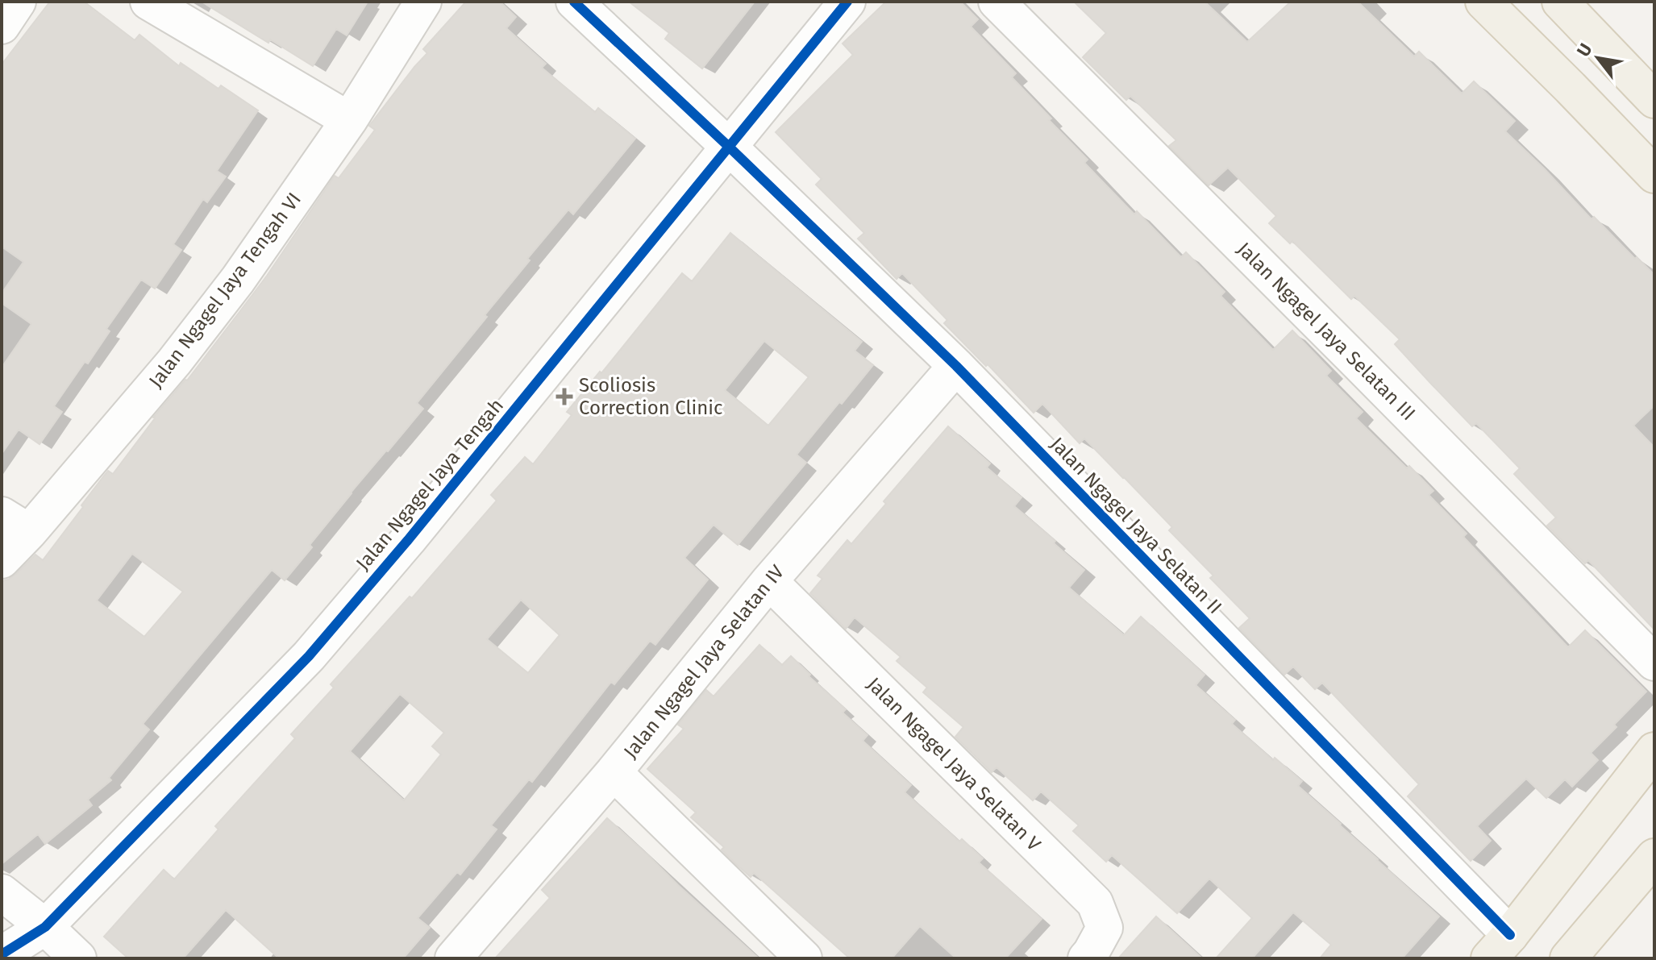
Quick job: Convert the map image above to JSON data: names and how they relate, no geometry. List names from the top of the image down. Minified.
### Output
{"streets":{"street":["Jalan Ngagel Jaya Tengah VI","Jalan Ngagel Jaya Selatan III","Jalan Ngagel Jaya Tengah","Jalan Ngagel Jaya Selatan II","Jalan Ngagel Jaya Selatan IV","Jalan Ngagel Jaya Selatan V"]},"crossings":[["Jalan Ngagel Jaya Tengah","Jalan Ngagel Jaya Selatan II"],["Jalan Ngagel Jaya Selatan II","Jalan Ngagel Jaya Selatan IV"],["Jalan Ngagel Jaya Selatan IV","Jalan Ngagel Jaya Selatan V"]],"places":{"health":["Scoliosis Correction Clinic"]},"north":"top left"}
